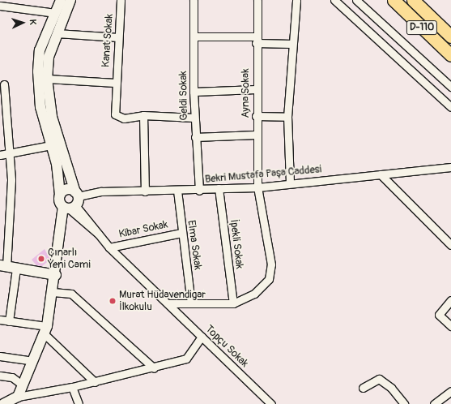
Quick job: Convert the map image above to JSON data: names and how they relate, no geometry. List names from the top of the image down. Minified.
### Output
{"streets":{"highway":["D-110"],"street":["Kanat Sokak","Ayna Sokak","Geldi Sokak","Bekri Mustafa Paşa Caddesi","Kibar Sokak","İpekli Sokak","Elma Sokak","Topçu Sokak"]},"crossings":[["Ayna Sokak","Bekri Mustafa Paşa Caddesi"],["Ayna Sokak","İpekli Sokak"],["Geldi Sokak","Bekri Mustafa Paşa Caddesi"],["Bekri Mustafa Paşa Caddesi","İpekli Sokak"],["Bekri Mustafa Paşa Caddesi","Elma Sokak"],["Bekri Mustafa Paşa Caddesi","Topçu Sokak"],["Kibar Sokak","Elma Sokak"],["Kibar Sokak","Topçu Sokak"]],"places":["Çınarlı Yeni Cami","Murat Hüdavendigar İlkokulu"],"north":"right"}
